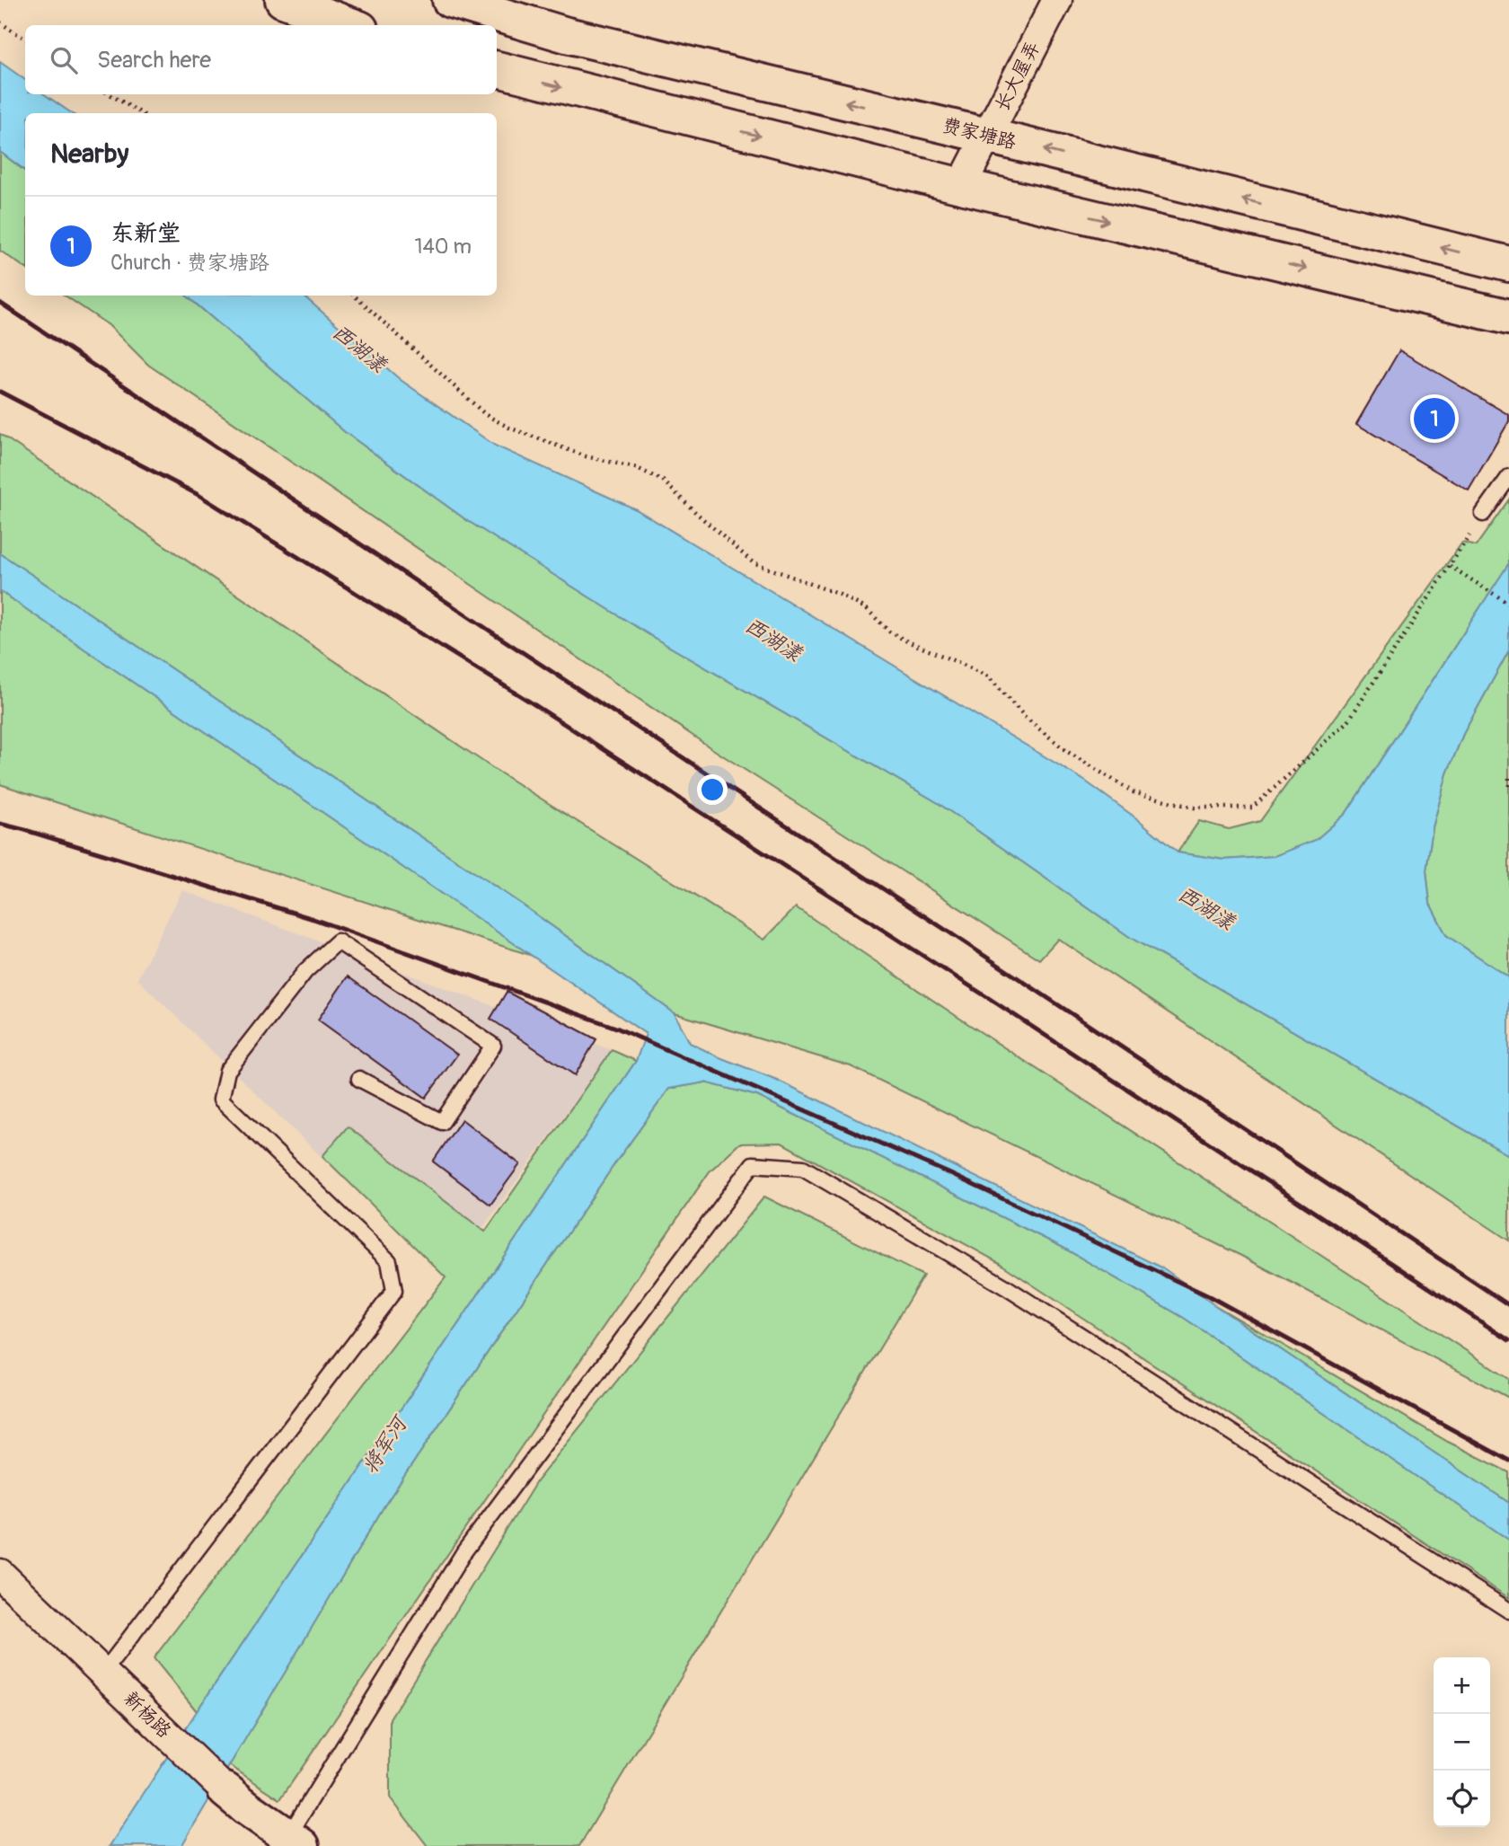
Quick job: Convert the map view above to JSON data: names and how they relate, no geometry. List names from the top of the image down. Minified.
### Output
{"streets":{"street":["长大屋弄","费家塘路","新杨路"]},"crossings":[["长大屋弄","费家塘路"]],"water":["西湖漾","将军河"],"page":{"search":"Search here","heading":"Nearby","list":[{"mark":"1","name":"东新堂","note":"Church · 费家塘路","value":"140 m"}],"pins":"1","map_buttons":["+","−"]}}
